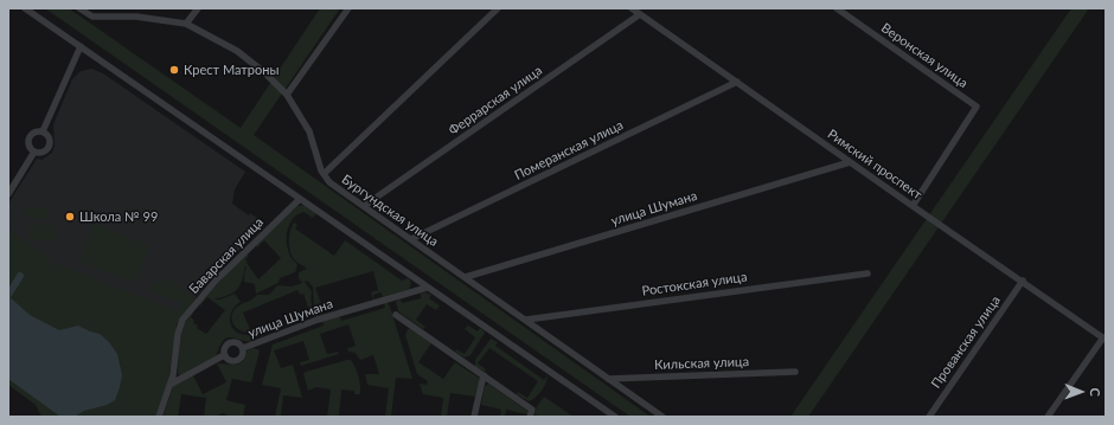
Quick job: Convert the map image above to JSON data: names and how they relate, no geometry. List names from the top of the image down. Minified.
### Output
{"streets":{"street":["Веронская улица","Феррарская улица","Померанская улица","Римский проспект","улица Шумана","Бургундская улица","Баварская улица","Ростокская улица","Прованская улица","Кильская улица"]},"crossings":[["Веронская улица","Римский проспект"],["Феррарская улица","Римский проспект"],["Феррарская улица","Бургундская улица"],["Померанская улица","Римский проспект"],["Померанская улица","Бургундская улица"],["Римский проспект","улица Шумана"],["Римский проспект","Прованская улица"],["улица Шумана","Бургундская улица"],["Бургундская улица","Ростокская улица"],["Бургундская улица","Кильская улица"]],"places":["Крест Матроны","Школа № 99"],"north":"right"}
